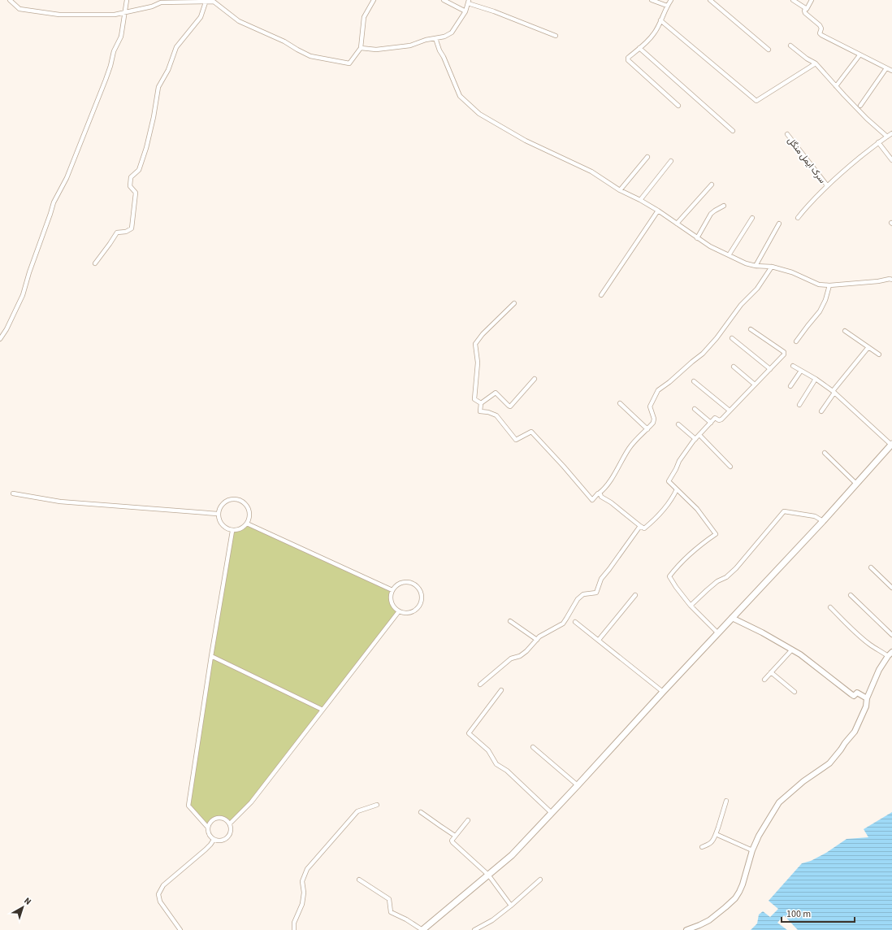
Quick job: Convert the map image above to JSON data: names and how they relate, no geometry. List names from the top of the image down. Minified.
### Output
{"streets":{"street":["سرک ایمل منگل"]},"scale_bar":"100 m","north":"top right"}
